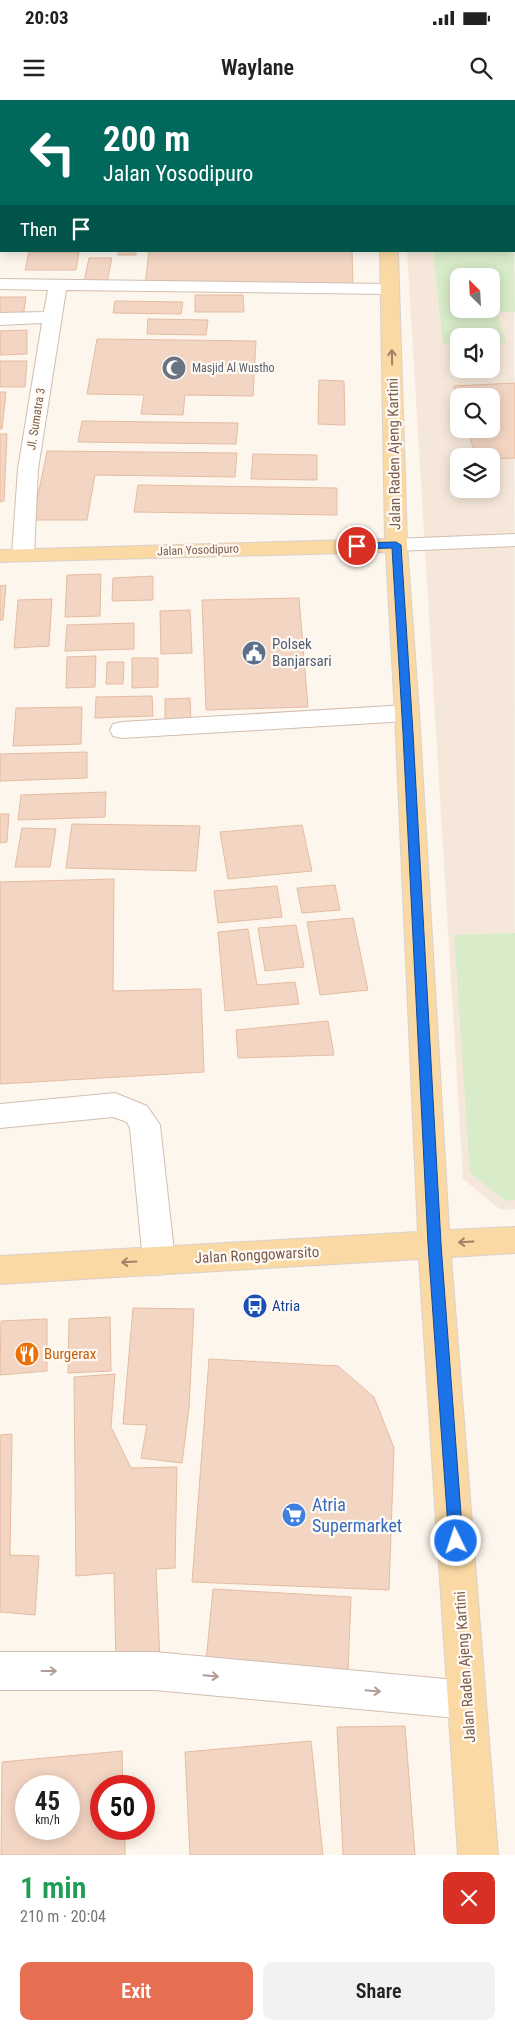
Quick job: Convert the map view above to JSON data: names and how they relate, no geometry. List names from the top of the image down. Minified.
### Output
{"streets":{"main road":["Jalan Raden Ajeng Kartini","Jalan Yosodipuro","Jalan Ronggowarsito"],"street":["Jl. Sumatra 3"]},"crossings":[["Jl. Sumatra 3","Jalan Yosodipuro"],["Jalan Raden Ajeng Kartini","Jalan Yosodipuro"],["Jalan Raden Ajeng Kartini","Jalan Ronggowarsito"]],"one_way":["Jalan Ronggowarsito"],"places":{"mosque":["Masjid Al Wustho"],"public building":["Polsek Banjarsari"],"bus stop":["Atria"],"restaurant":["Burgerax"],"supermarket":["Atria Supermarket"]},"north":"top left","page":{"status":"20:03","header":"Waylane","turn":["200 m","Jalan Yosodipuro"],"then":"Then","speed":"45 km/h","limit":"50","heading":["1 min","210 m · 20:04"],"buttons":["Exit","Share"]}}
